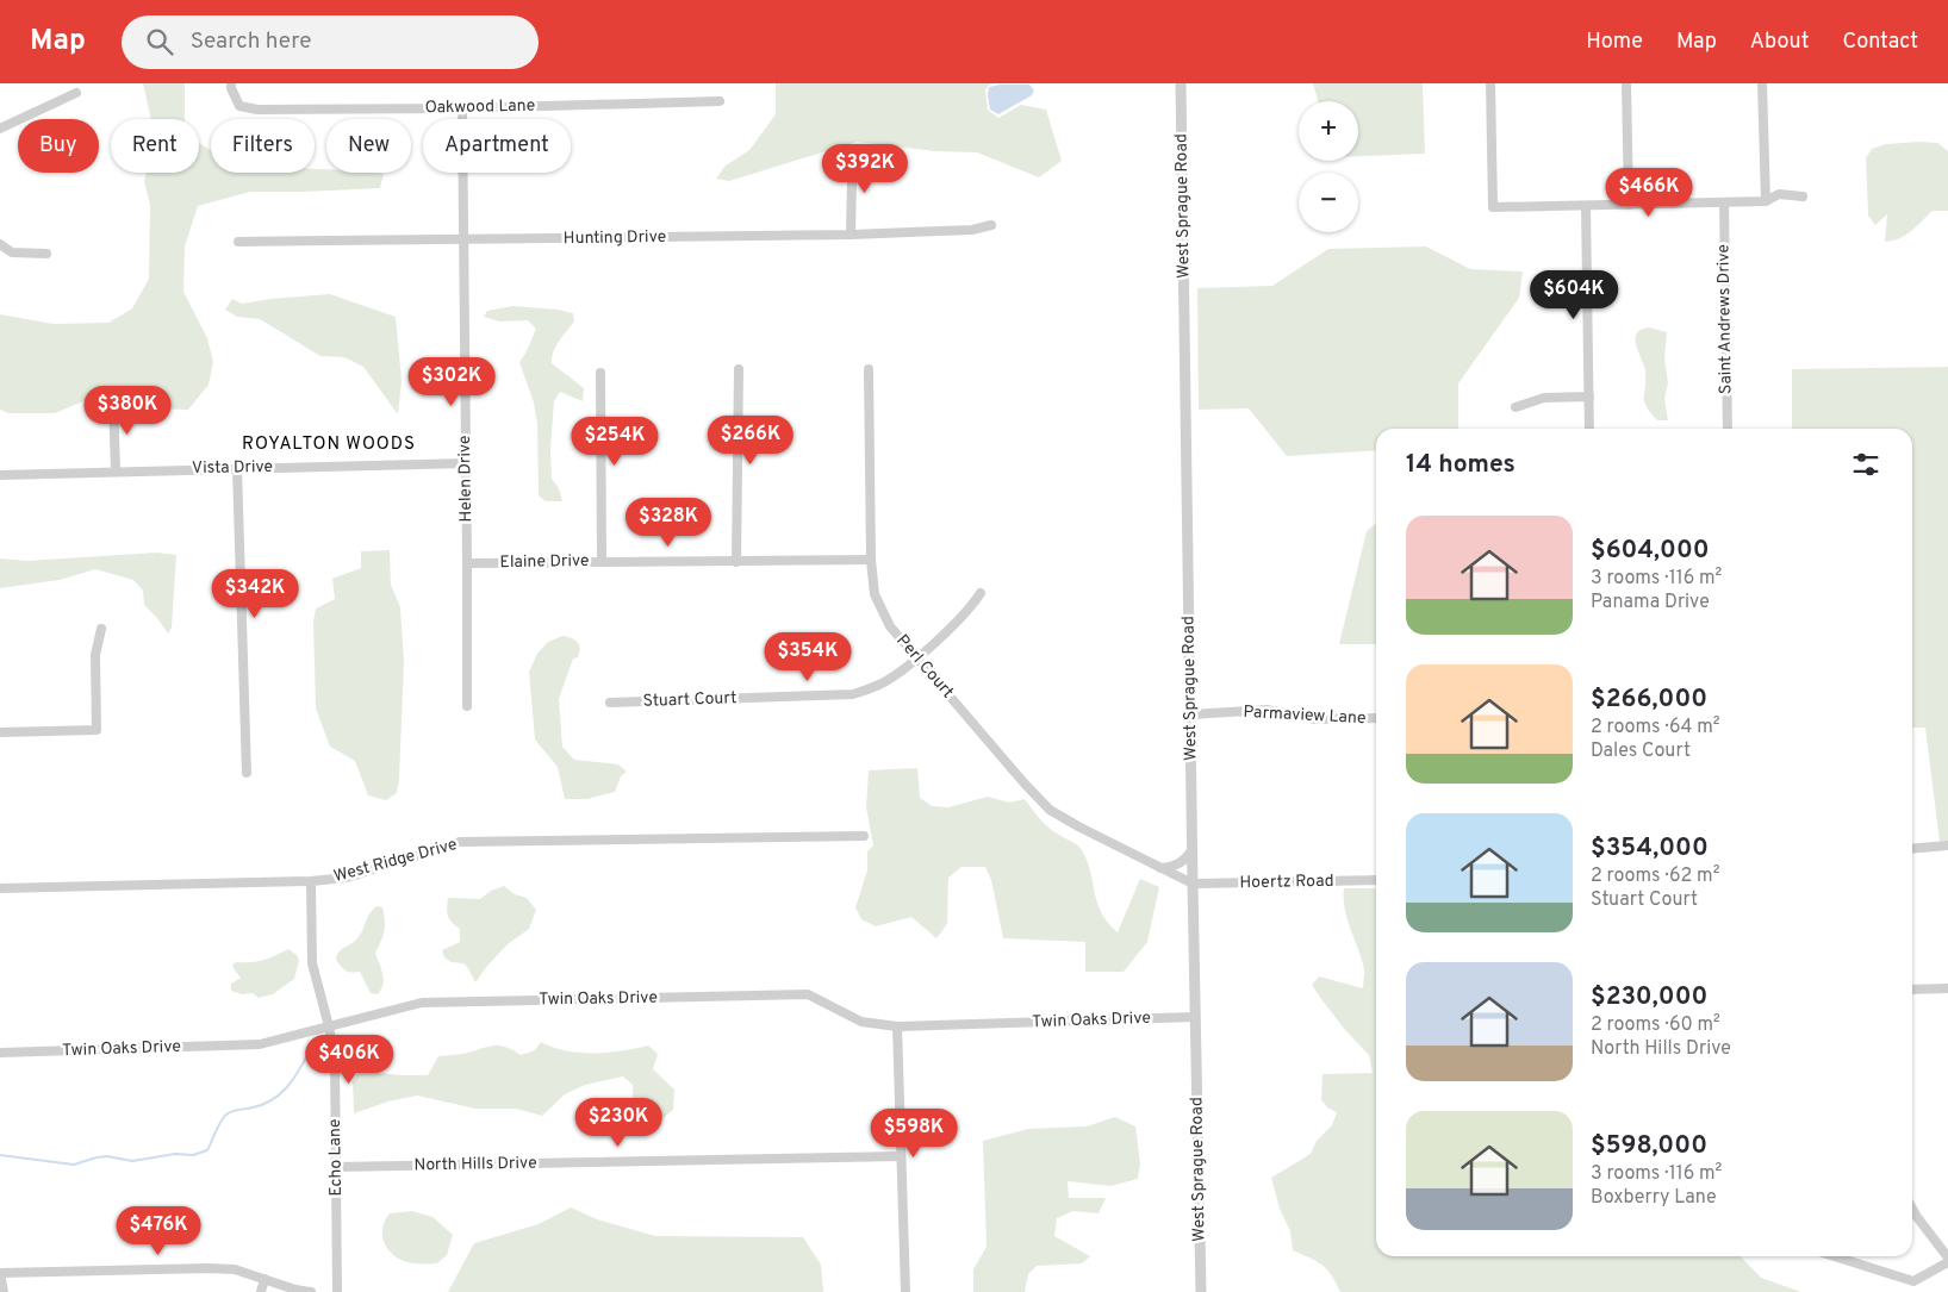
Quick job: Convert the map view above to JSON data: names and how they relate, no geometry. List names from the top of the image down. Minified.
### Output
{"streets":{"street":["Oakwood Lane","West Sprague Road","Hunting Drive","Saint Andrews Drive","Vista Drive","Helen Drive","Elaine Drive","Perl Court","Stuart Court","Parmaview Lane","West Ridge Drive","Hoertz Road","Twin Oaks Drive","Echo Lane","North Hills Drive"]},"crossings":[["Oakwood Lane","Helen Drive"],["West Sprague Road","Perl Court"],["West Sprague Road","Parmaview Lane"],["West Sprague Road","Hoertz Road"],["West Sprague Road","Twin Oaks Drive"],["Hunting Drive","Helen Drive"],["Vista Drive","Helen Drive"],["Helen Drive","Elaine Drive"],["Elaine Drive","Perl Court"],["Perl Court","Stuart Court"],["Perl Court","Hoertz Road"],["West Ridge Drive","Echo Lane"],["Twin Oaks Drive","Echo Lane"],["Echo Lane","North Hills Drive"]],"districts":["ROYALTON WOODS"],"page":{"header":"Map","search":"Search here","nav":["Home","Map","About","Contact"],"map_buttons":["+","−"],"chip":["Buy","Rent","Filters","New","Apartment"],"price":["$392K","$466K","$604K","$302K","$380K","$266K","$254K","$328K","$342K","$354K","$406K","$230K","$598K","$476K"],"heading":"14 homes","list":[{"name":"$604,000","note":"3 rooms · 116 m² · Panama Drive"},{"name":"$266,000","note":"2 rooms · 64 m² · Dales Court"},{"name":"$354,000","note":"2 rooms · 62 m² · Stuart Court"},{"name":"$230,000","note":"2 rooms · 60 m² · North Hills Drive"},{"name":"$598,000","note":"3 rooms · 116 m² · Boxberry Lane"}]}}
